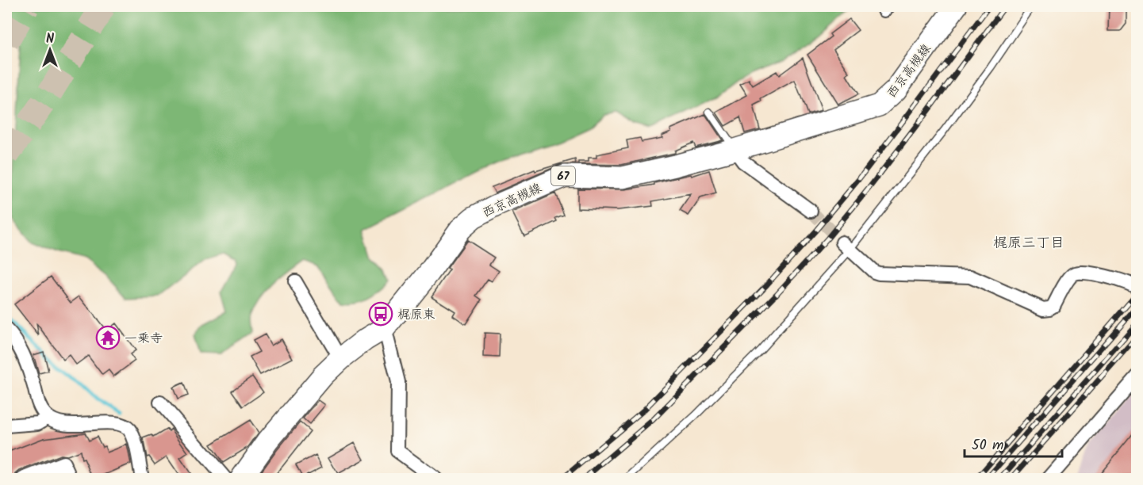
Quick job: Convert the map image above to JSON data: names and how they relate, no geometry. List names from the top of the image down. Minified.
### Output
{"streets":{"main road":["西京高槻線","67"]},"districts":["梶原三丁目"],"places":{"bus stop":["梶原東"],"temple":["一乗寺"]},"scale_bar":"50 m","north":"top"}
